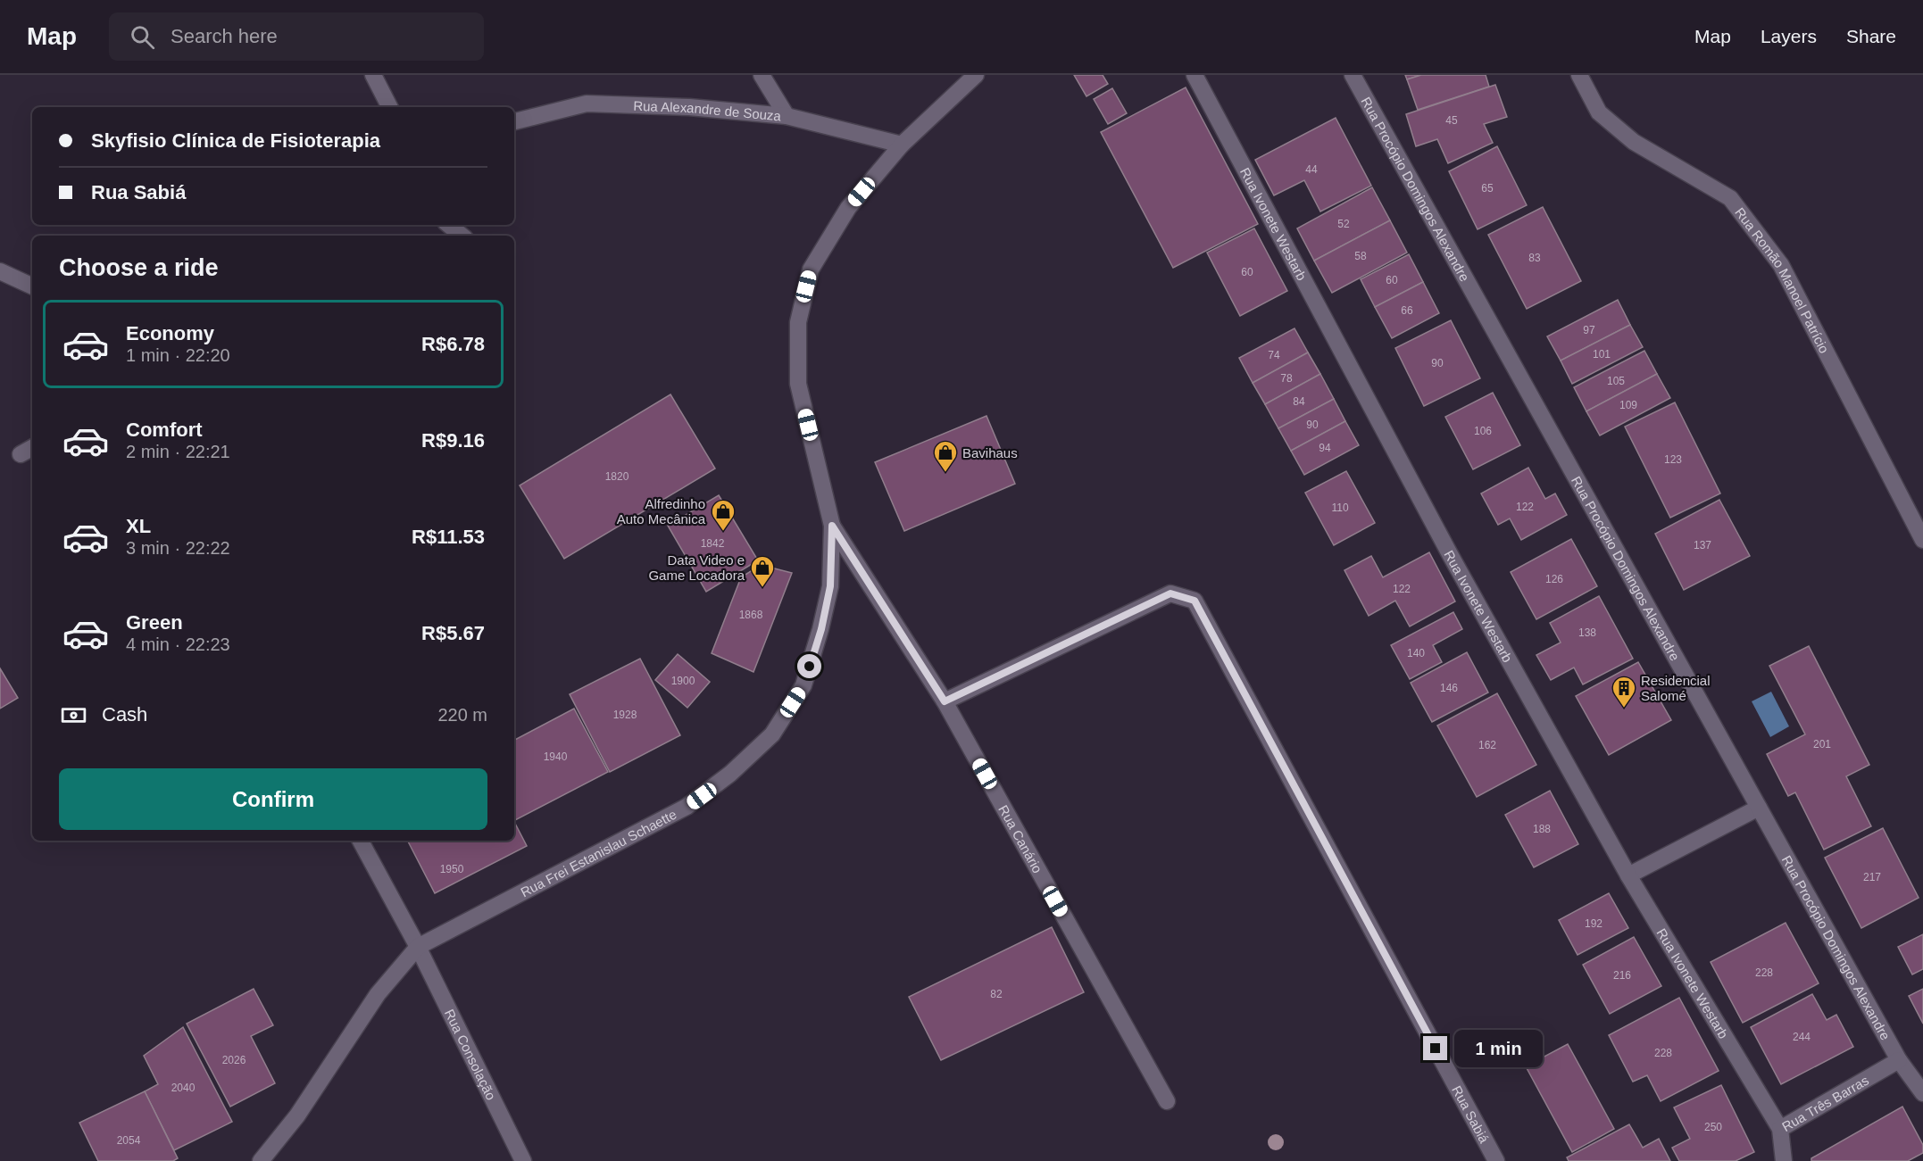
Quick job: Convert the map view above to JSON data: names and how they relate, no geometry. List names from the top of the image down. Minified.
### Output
{"streets":{"street":["Rua Alexandre de Souza","Rua Procópio Domingos Alexandre","Rua Ivonete Westarb","Rua Romão Manoel Patrício","Rua Canário","Rua Frei Estanislau Schaette","Rua Consolação","Rua Três Barras","Rua Sabiá"]},"crossings":[["Rua Alexandre de Souza","Rua Frei Estanislau Schaette"],["Rua Procópio Domingos Alexandre","Rua Três Barras"],["Rua Ivonete Westarb","Rua Três Barras"],["Rua Canário","Rua Frei Estanislau Schaette"],["Rua Canário","Rua Sabiá"],["Rua Frei Estanislau Schaette","Rua Consolação"]],"places":{"shop":["Bavihaus","Alfredinho Auto Mecânica","Data Video e Game Locadora"],"building":["Residencial Salomé"]},"house_numbers":["45","44","65","52","58","83","60","60","66","97","101","74","90","78","105","84","109","90","106","94","123","1820","122","110","1842","137","126","122","1868","138","140","1900","146","1928","201","162","1940","188","1950","217","192","228","216","82","244","228","2026","2040","250","2054"],"page":{"header":"Map","search":"Search here","nav":["Map","Layers","Share"],"banner":["Skyfisio Clínica de Fisioterapia","Rua Sabiá"],"heading":"Choose a ride","list":[{"name":"Economy","note":"1 min · 22:20","value":"R$6.78"},{"name":"Comfort","note":"2 min · 22:21","value":"R$9.16"},{"name":"XL","note":"3 min · 22:22","value":"R$11.53"},{"name":"Green","note":"4 min · 22:23","value":"R$5.67"}],"pay":["Cash","220 m"],"buttons":"Confirm","bubble":"1 min"}}
